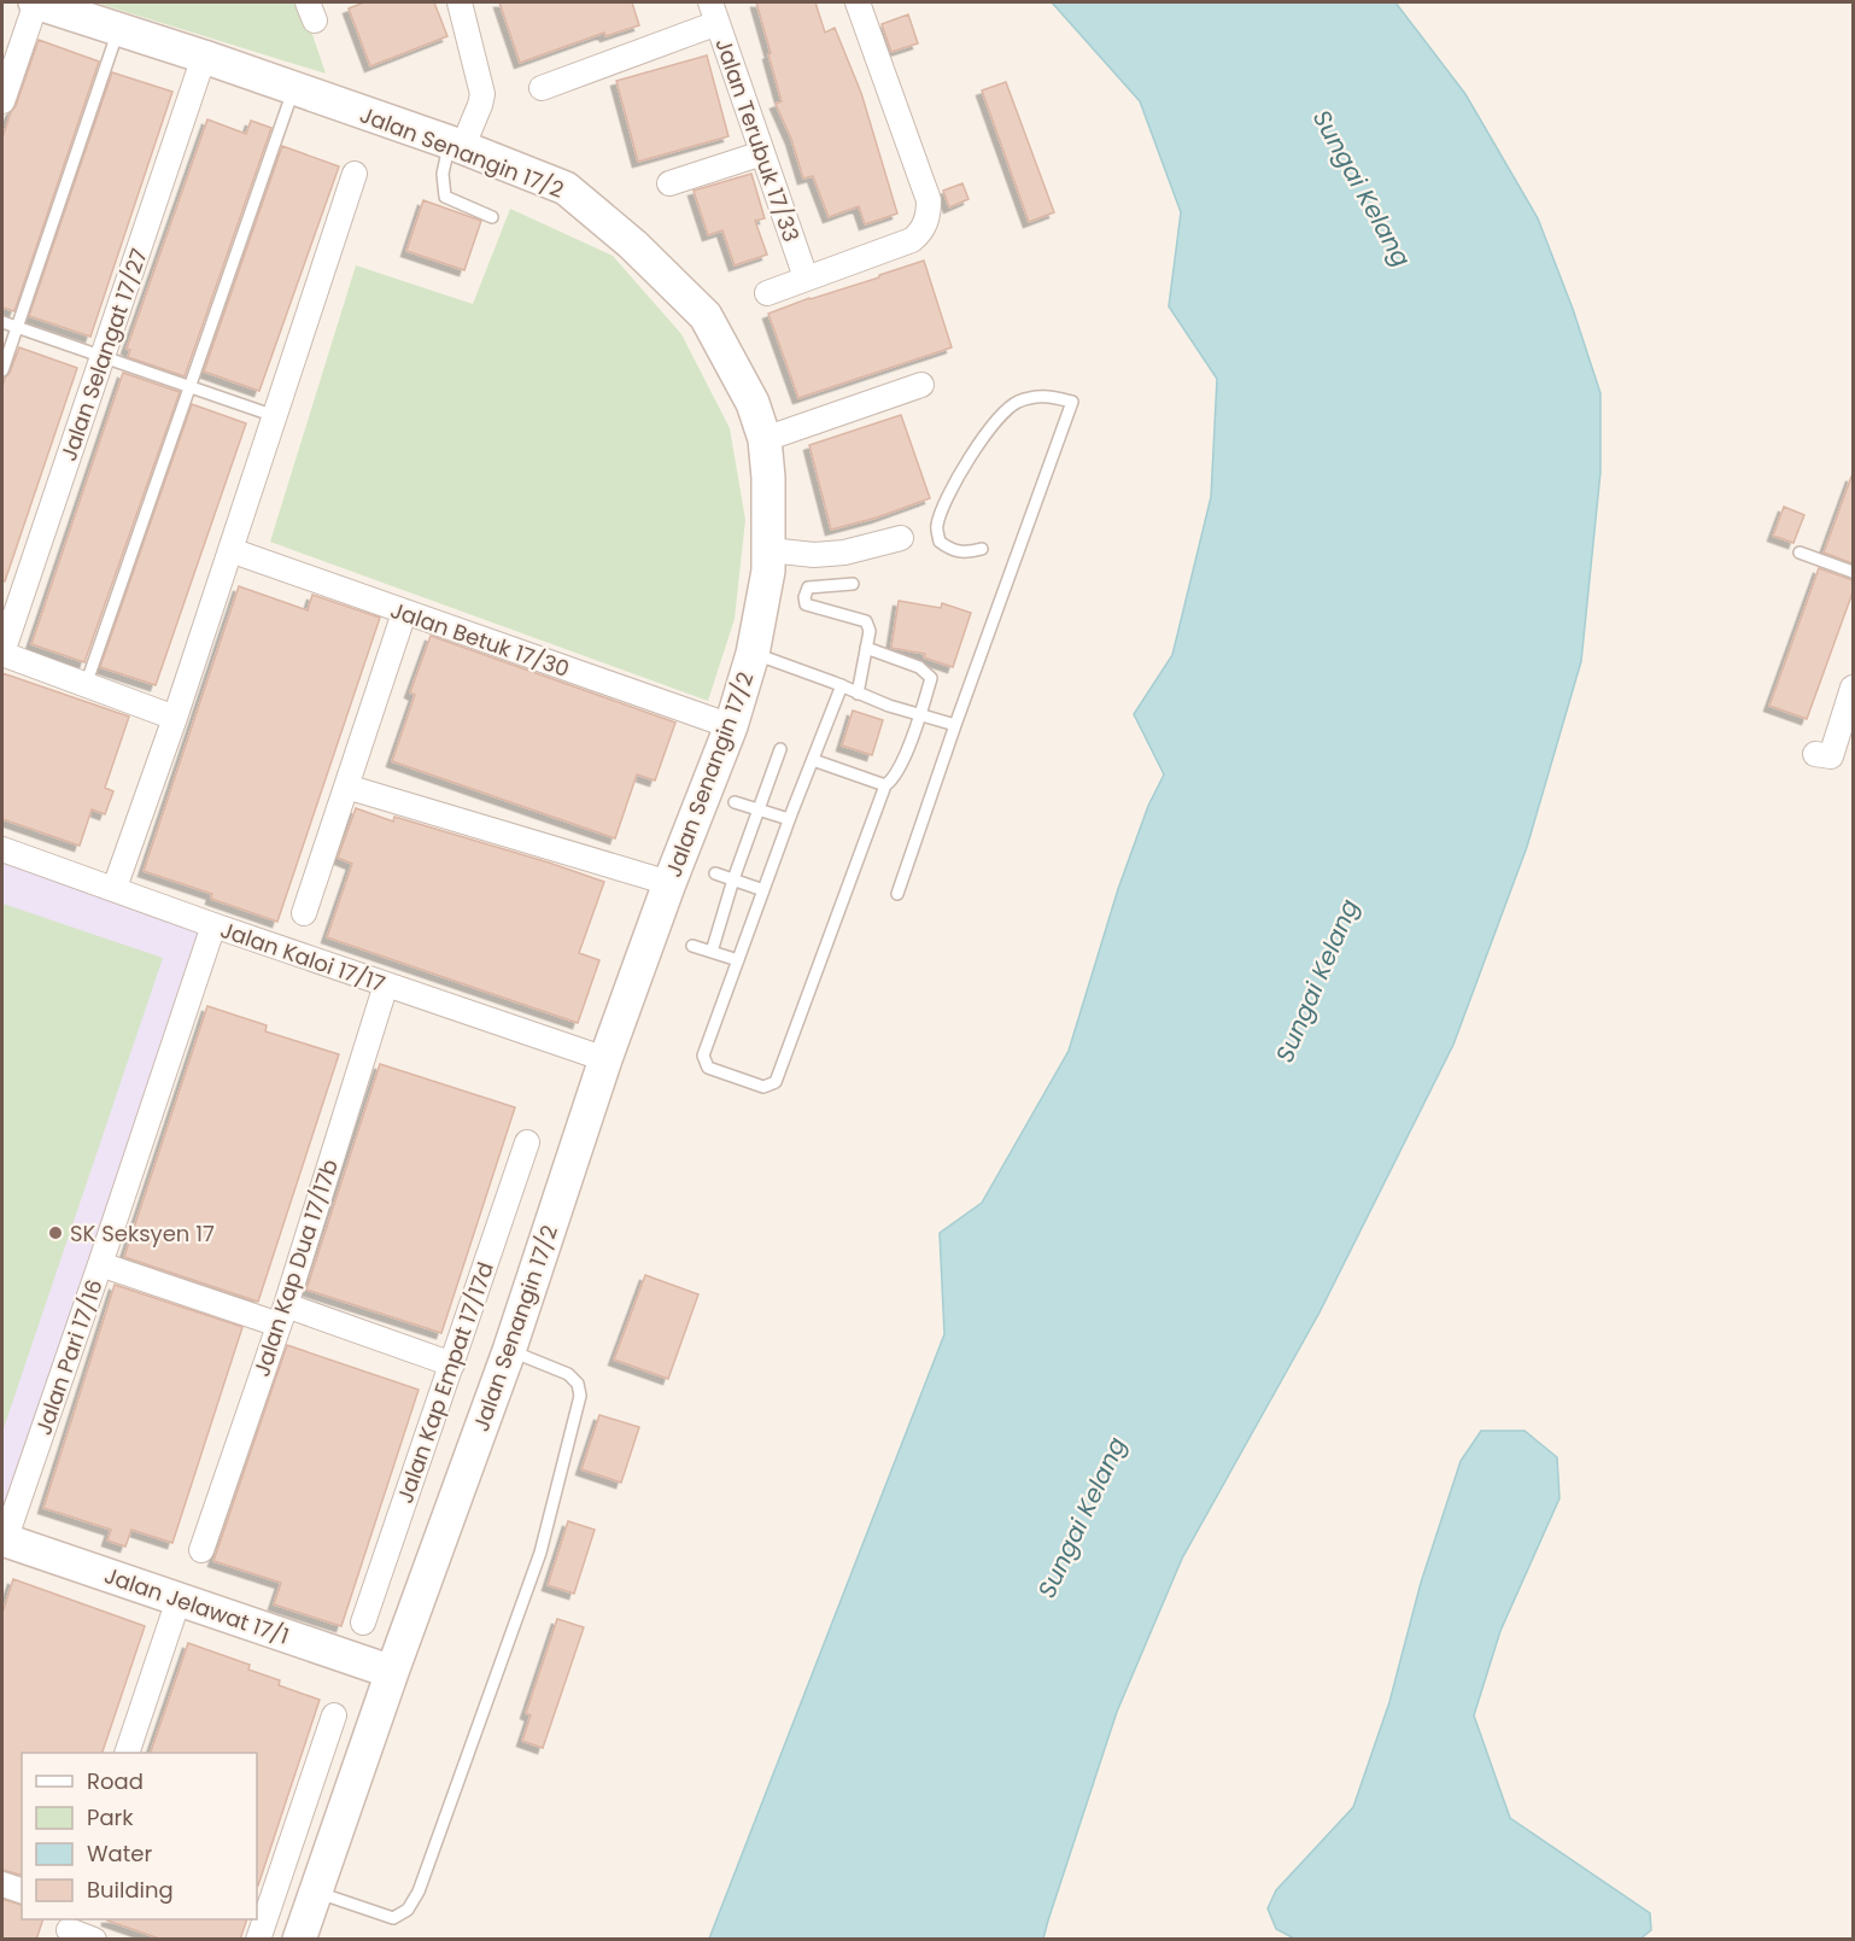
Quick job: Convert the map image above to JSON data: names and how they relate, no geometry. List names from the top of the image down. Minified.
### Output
{"streets":{"street":["Jalan Terubuk 17/33","Jalan Senangin 17/2","Jalan Selangat 17/27","Jalan Betuk 17/30","Jalan Kaloi 17/17","Jalan Kap Dua 17/17b","Jalan Pari 17/16","Jalan Kap Empat 17/17d","Jalan Jelawat 17/1"]},"crossings":[["Jalan Senangin 17/2","Jalan Selangat 17/27"],["Jalan Senangin 17/2","Jalan Betuk 17/30"],["Jalan Senangin 17/2","Jalan Kaloi 17/17"],["Jalan Senangin 17/2","Jalan Jelawat 17/1"],["Jalan Kaloi 17/17","Jalan Kap Dua 17/17b"],["Jalan Kaloi 17/17","Jalan Pari 17/16"],["Jalan Pari 17/16","Jalan Jelawat 17/1"]],"water":["Sungai Kelang"],"places":["SK Seksyen 17"],"legend":["Road","Park","Water","Building"]}
